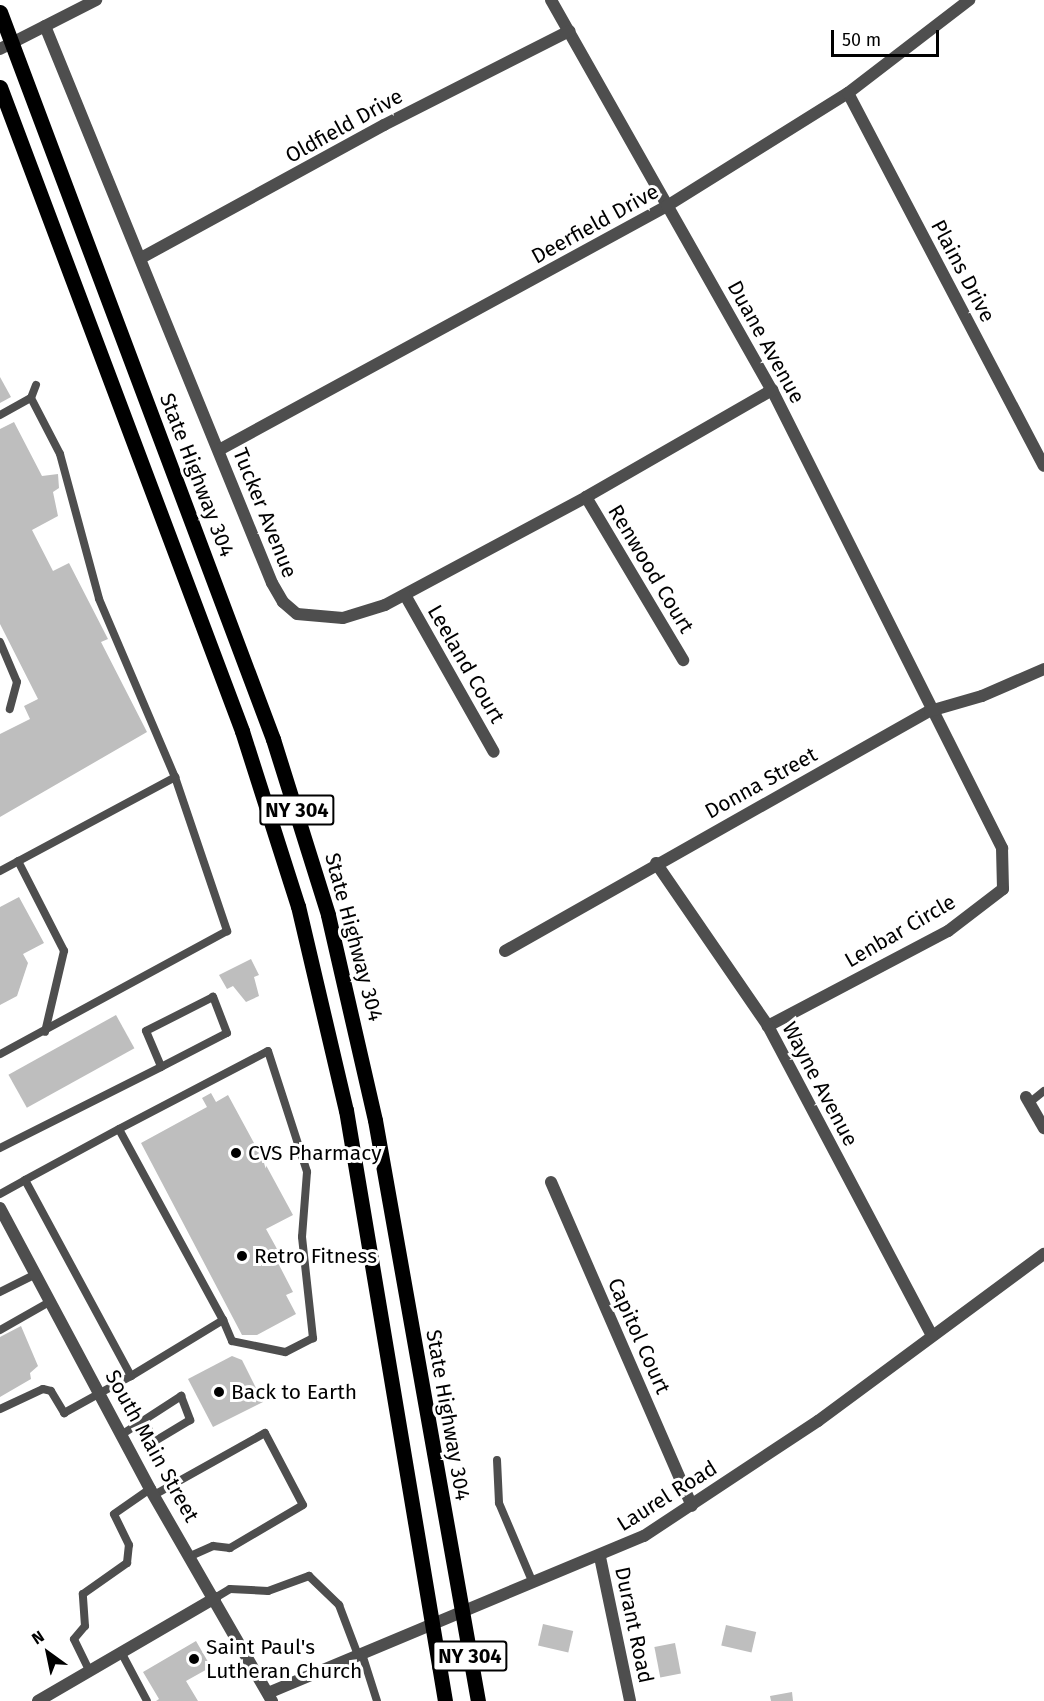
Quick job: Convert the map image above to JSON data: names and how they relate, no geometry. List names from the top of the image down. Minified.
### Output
{"streets":{"main road":["State Highway 304","NY 304"],"street":["Oldfield Drive","Deerfield Drive","Plains Drive","Duane Avenue","Tucker Avenue","Renwood Court","Leeland Court","Donna Street","Lenbar Circle","Wayne Avenue","Capitol Court","South Main Street","Laurel Road","Durant Road"]},"crossings":[["Oldfield Drive","Duane Avenue"],["Oldfield Drive","Tucker Avenue"],["Deerfield Drive","Plains Drive"],["Deerfield Drive","Duane Avenue"],["Deerfield Drive","Tucker Avenue"],["Duane Avenue","Tucker Avenue"],["Duane Avenue","Donna Street"],["Duane Avenue","Lenbar Circle"],["State Highway 304","Laurel Road"],["Tucker Avenue","Renwood Court"],["Tucker Avenue","Leeland Court"],["Donna Street","Lenbar Circle"],["Donna Street","Wayne Avenue"],["NY 304","Laurel Road"],["Lenbar Circle","Wayne Avenue"],["Wayne Avenue","Laurel Road"],["Capitol Court","Laurel Road"],["South Main Street","Laurel Road"],["Laurel Road","Durant Road"]],"places":["CVS Pharmacy","Retro Fitness","Back to Earth","Saint Paul's Lutheran Church"],"scale_bar":"50 m","north":"top left"}
